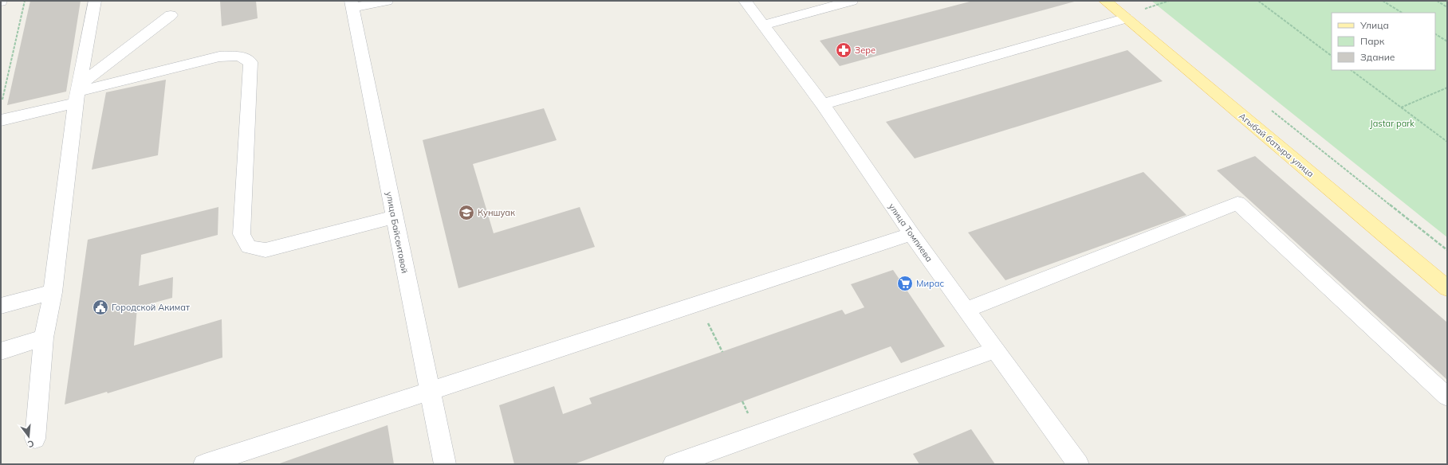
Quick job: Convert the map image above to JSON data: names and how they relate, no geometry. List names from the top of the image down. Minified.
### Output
{"streets":{"main road":["Агыбай батыра улица"],"street":["улица Байсеитовой","улица Томпиева"]},"parks":["Jastar park"],"places":{"pharmacy":["Зере"],"school or university":["Куншуак"],"supermarket":["Мирас"],"public building":["Городской Акимат"]},"legend":["Улица","Парк","Здание"],"north":"bottom"}
